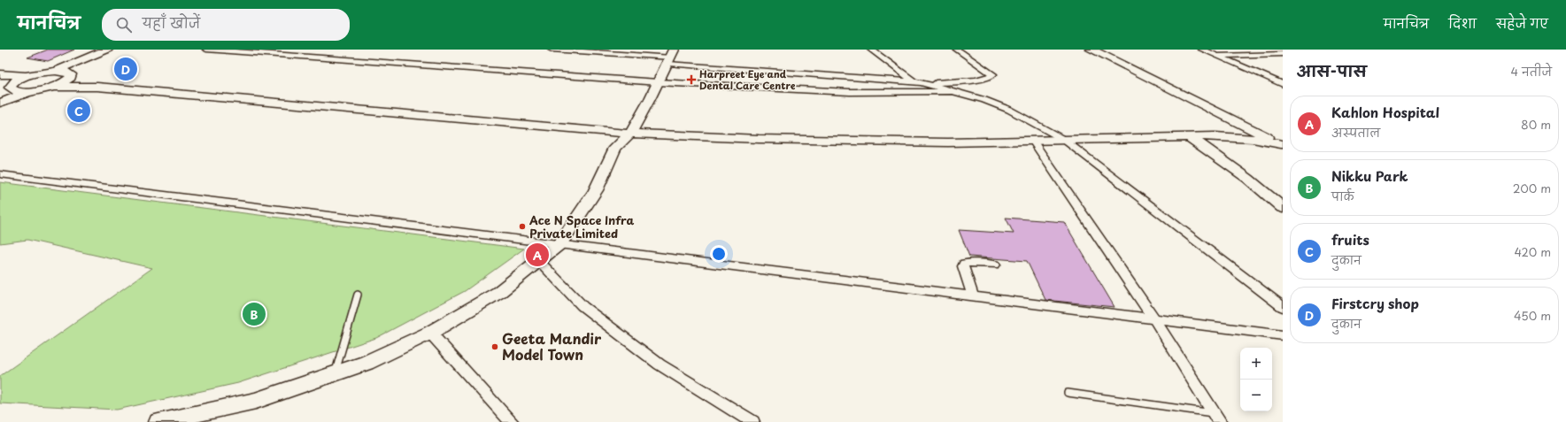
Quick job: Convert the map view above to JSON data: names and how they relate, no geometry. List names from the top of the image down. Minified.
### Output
{"places":{"health":["Harpreet Eye and Dental Care Centre"],"other":["Ace N Space Infra Private Limited","Geeta Mandir Model Town"]},"page":{"header":"मानचित्र","search":"यहाँ खोजें","nav":["मानचित्र","दिशा","सहेजे गए"],"heading":["आस-पास","4 नतीजे"],"pins":["D","C","A","B"],"list":[{"mark":"A","name":"Kahlon Hospital","note":"अस्पताल","value":"80 m"},{"mark":"B","name":"Nikku Park","note":"पार्क","value":"200 m"},{"mark":"C","name":"fruits","note":"दुकान","value":"420 m"},{"mark":"D","name":"Firstcry shop","note":"दुकान","value":"450 m"}],"map_buttons":["+","−"]}}
